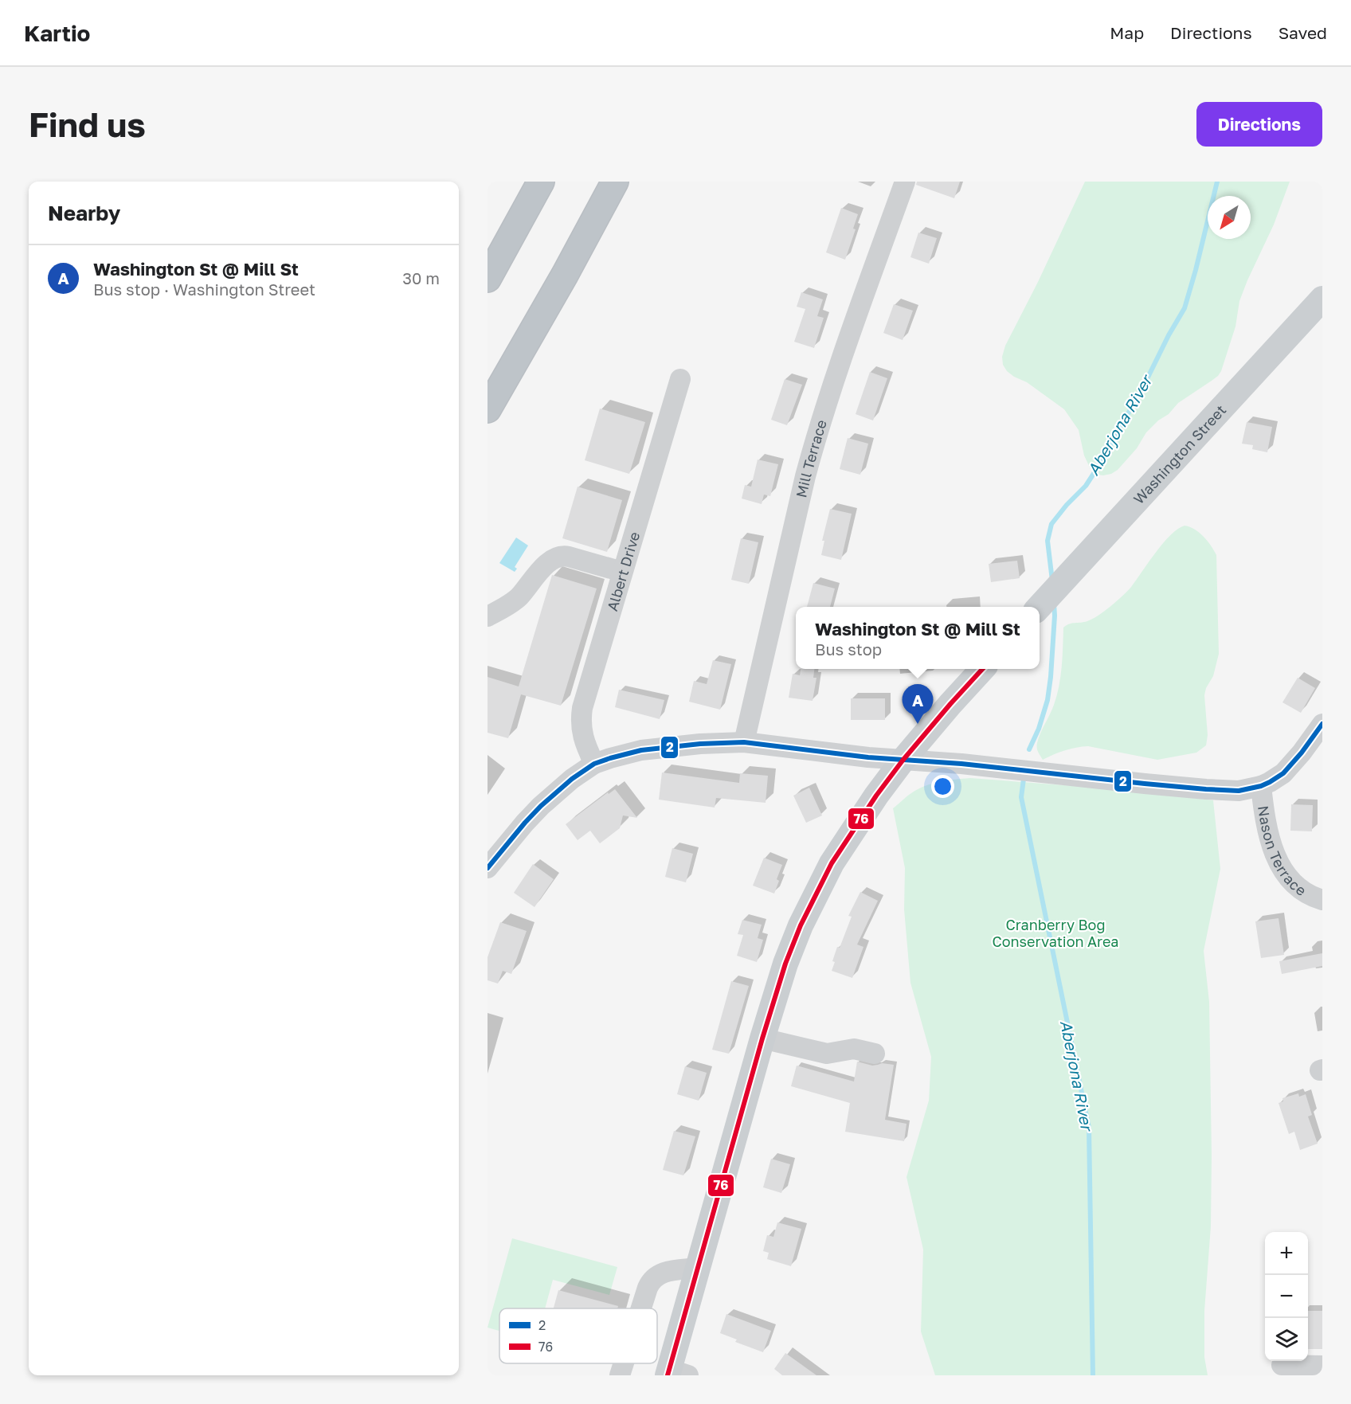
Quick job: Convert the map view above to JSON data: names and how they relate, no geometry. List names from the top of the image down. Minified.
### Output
{"streets":{"main road":["Washington Street"],"street":["Mill Terrace","Albert Drive","Nason Terrace"]},"water":["Aberjona River"],"parks":["Cranberry Bog Conservation Area"],"lines":["transit line 76","transit line 2"],"legend":["2","76"],"north":"bottom left","page":{"header":"Kartio","nav":["Map","Directions","Saved"],"buttons":"Directions","title":"Find us","heading":"Nearby","list":[{"mark":"A","name":"Washington St @ Mill St","note":"Bus stop · Washington Street","value":"30 m"}],"popup":["Washington St @ Mill St","Bus stop"],"pins":"A","map_buttons":["+","−"]}}
